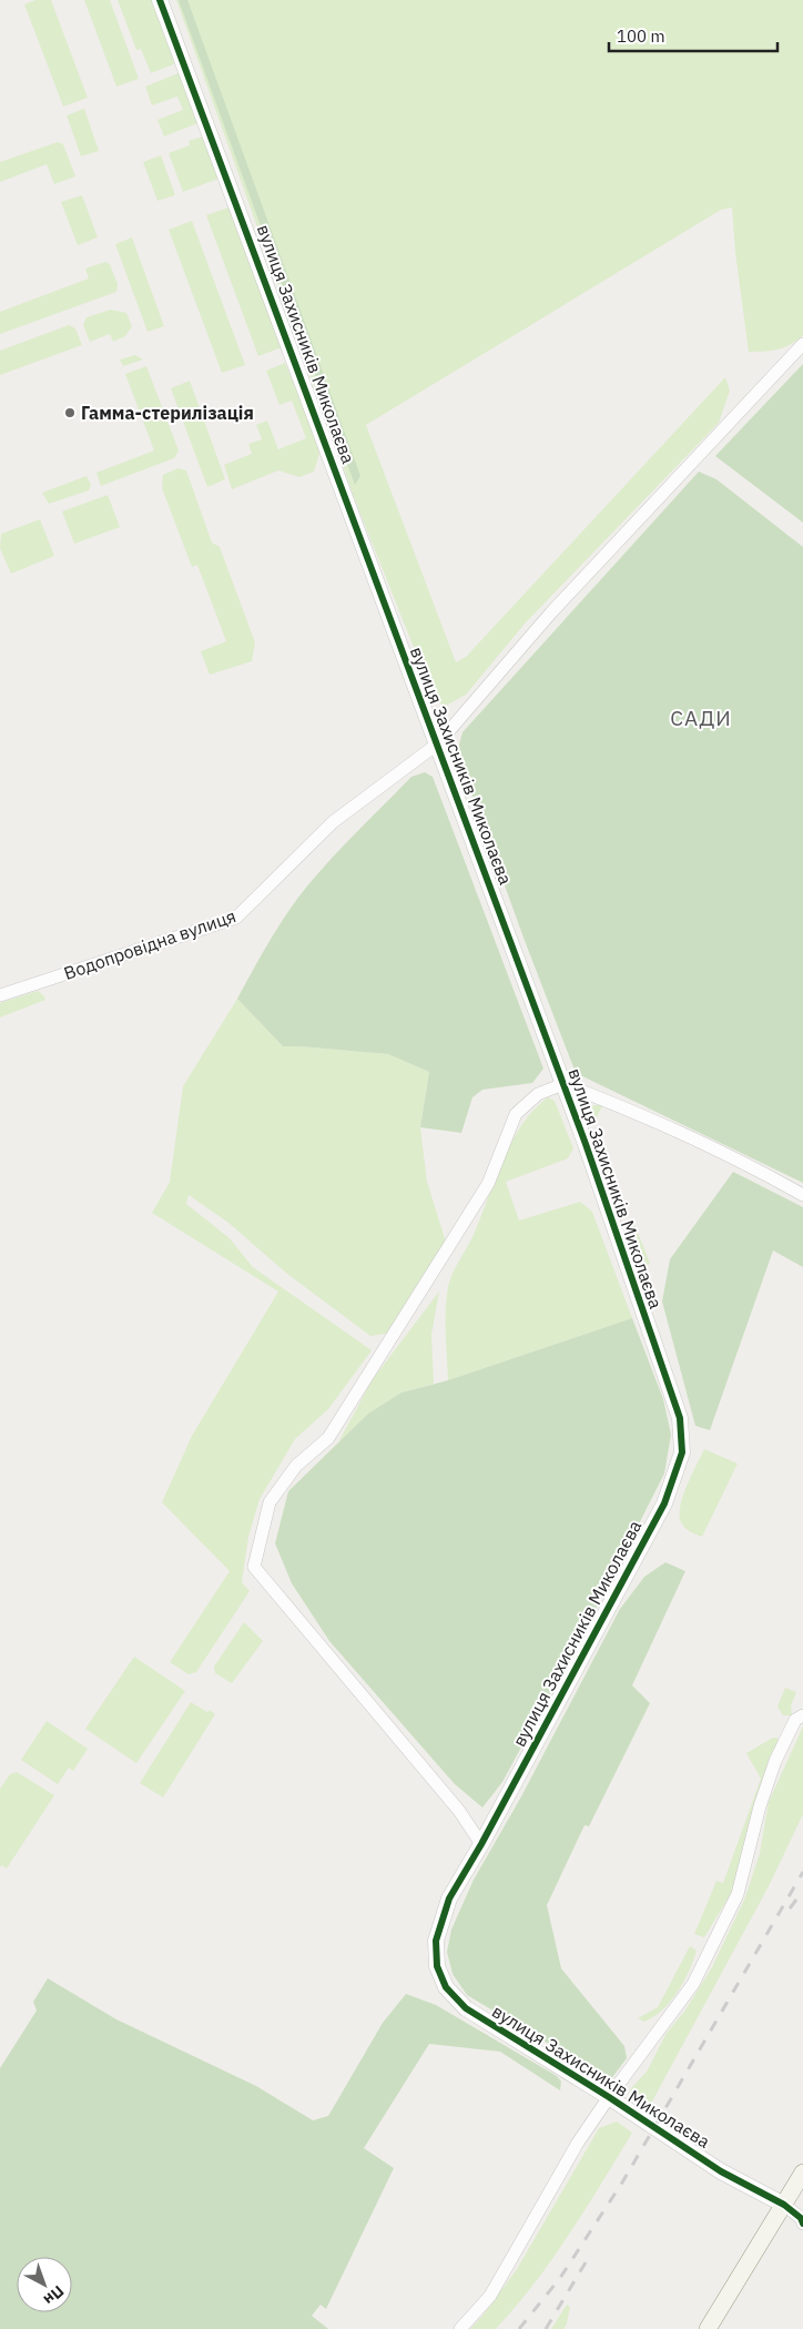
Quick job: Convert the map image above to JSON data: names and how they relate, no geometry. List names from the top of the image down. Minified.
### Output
{"streets":{"street":["вулиця Захисників Миколаєва","Водопровідна вулиця"]},"crossings":[["вулиця Захисників Миколаєва","Водопровідна вулиця"]],"districts":["САДИ"],"places":["Гамма-стерилізація"],"scale_bar":"100 m","north":"bottom right"}
